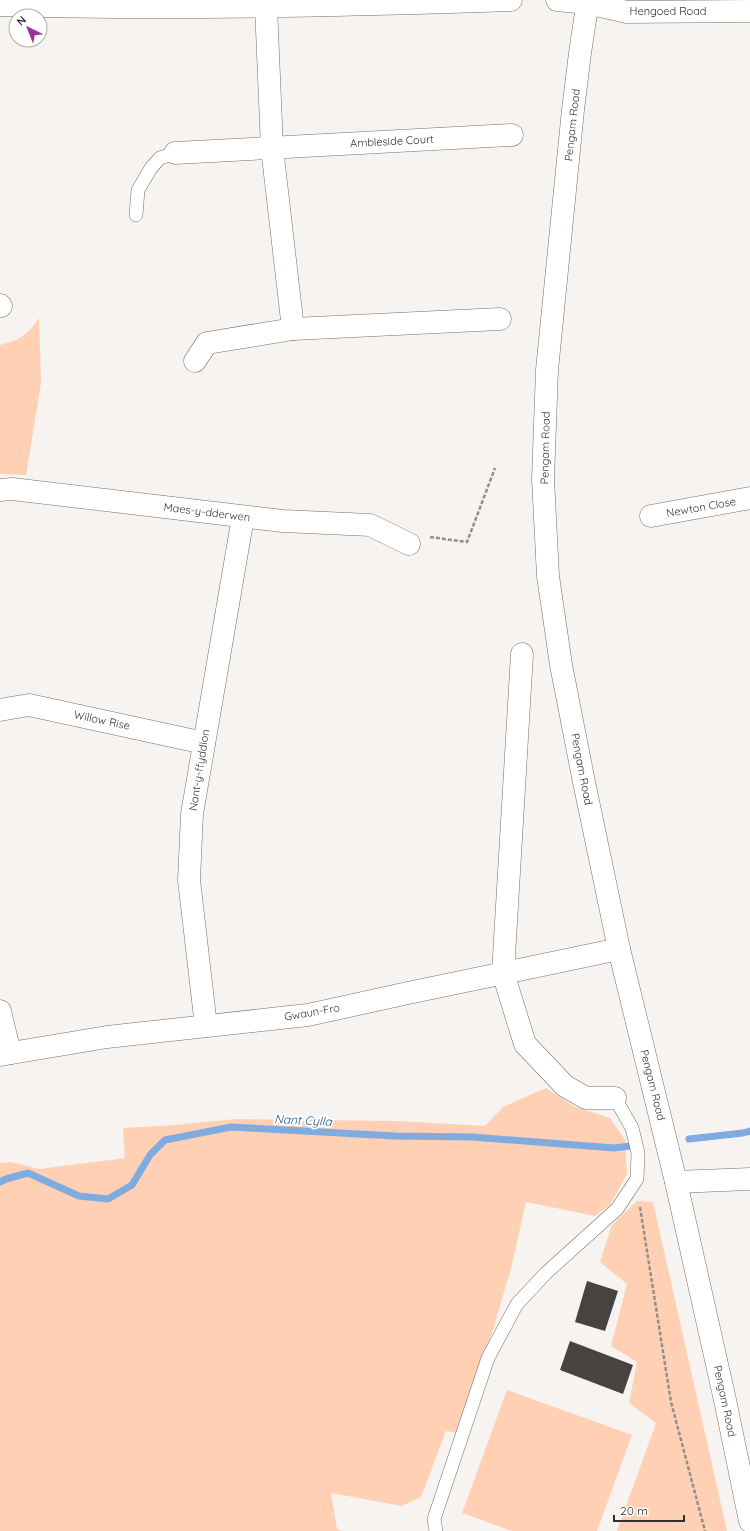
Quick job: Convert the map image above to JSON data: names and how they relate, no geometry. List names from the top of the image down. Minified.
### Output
{"streets":{"street":["Hengoed Road","Pengam Road","Ambleside Court","Newton Close","Maes-y-dderwen","Willow Rise","Nant-y-ffyddlon","Gwaun-Fro"]},"crossings":[["Hengoed Road","Pengam Road"],["Pengam Road","Gwaun-Fro"],["Maes-y-dderwen","Nant-y-ffyddlon"],["Willow Rise","Nant-y-ffyddlon"],["Nant-y-ffyddlon","Gwaun-Fro"]],"water":["Nant Cylla"],"scale_bar":"20 m","north":"top left"}
